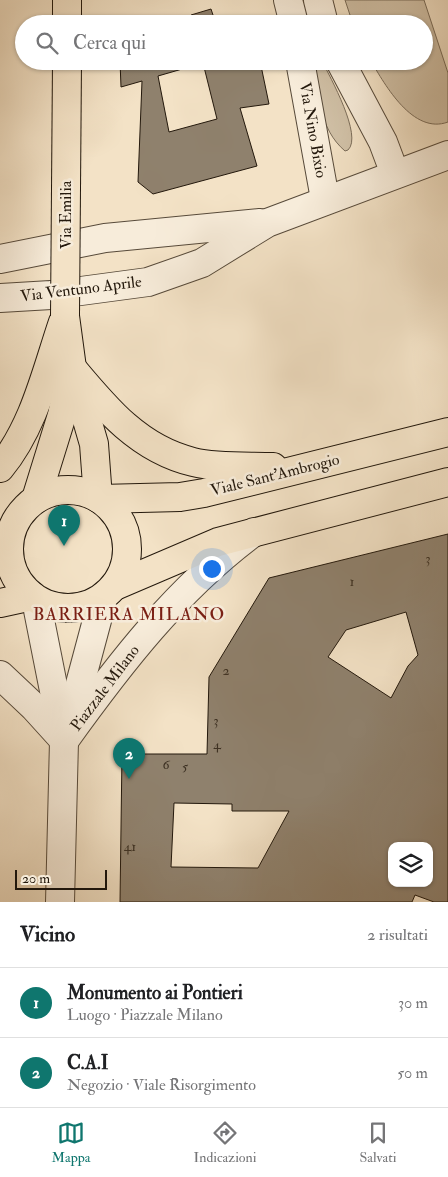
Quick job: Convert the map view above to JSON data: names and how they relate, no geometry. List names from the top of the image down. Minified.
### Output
{"streets":{"main road":["Via Emilia","Viale Sant'Ambrogio"],"street":["Via Nino Bixio","Via Ventuno Aprile","Piazzale Milano"]},"crossings":[["Via Nino Bixio","Via Ventuno Aprile"],["Via Emilia","Viale Sant'Ambrogio"]],"districts":["BARRIERA MILANO"],"house_numbers":["3","1","2","3","4","6","5","41"],"scale_bar":"20 m","page":{"search":"Cerca qui","pins":["1","2"],"scale":"20 m","heading":["Vicino","2 risultati"],"list":[{"mark":"1","name":"Monumento ai Pontieri","note":"Luogo · Piazzale Milano","value":"30 m"},{"mark":"2","name":"C.A.I","note":"Negozio · Viale Risorgimento","value":"50 m"}],"nav":["Mappa","Indicazioni","Salvati"]}}
